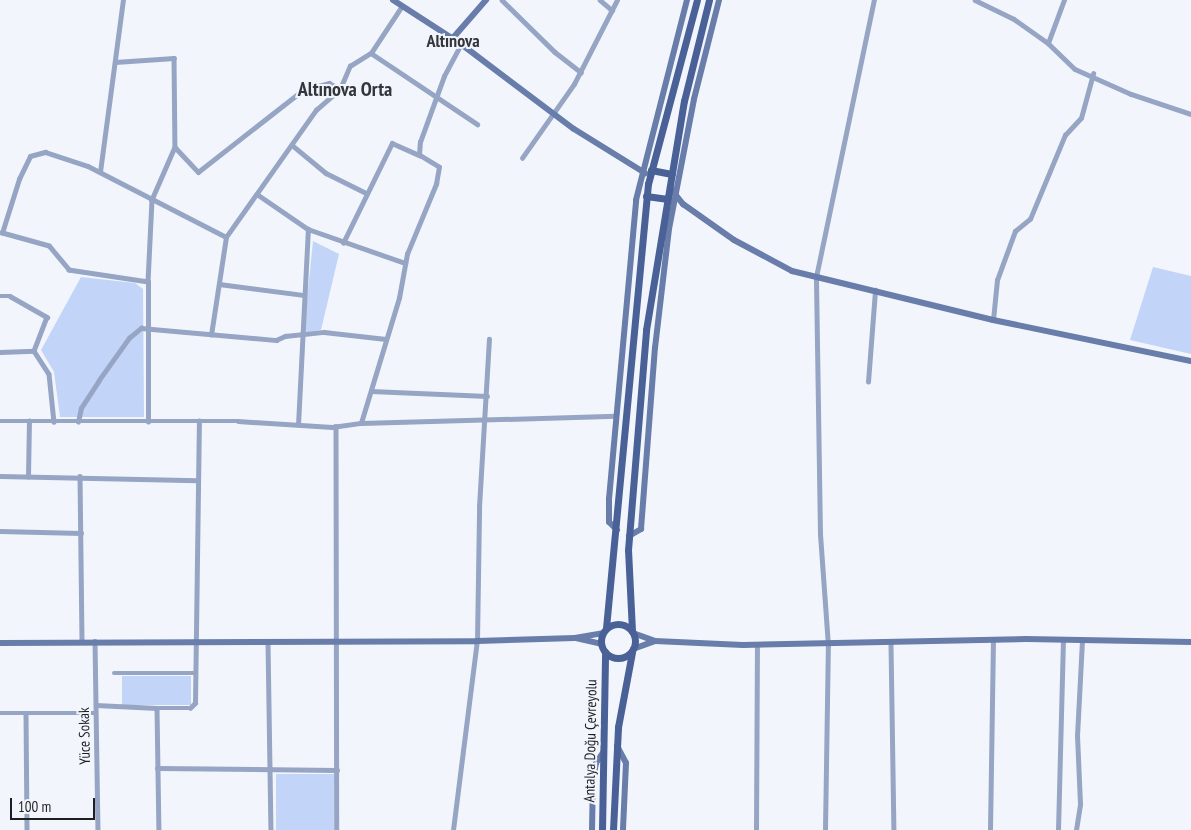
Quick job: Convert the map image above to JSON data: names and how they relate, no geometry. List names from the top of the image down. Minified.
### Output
{"streets":{"main road":["Antalya Doğu Çevreyolu"],"street":["Yüce Sokak"]},"districts":["Altınova","Altınova Orta"],"scale_bar":"100 m"}
